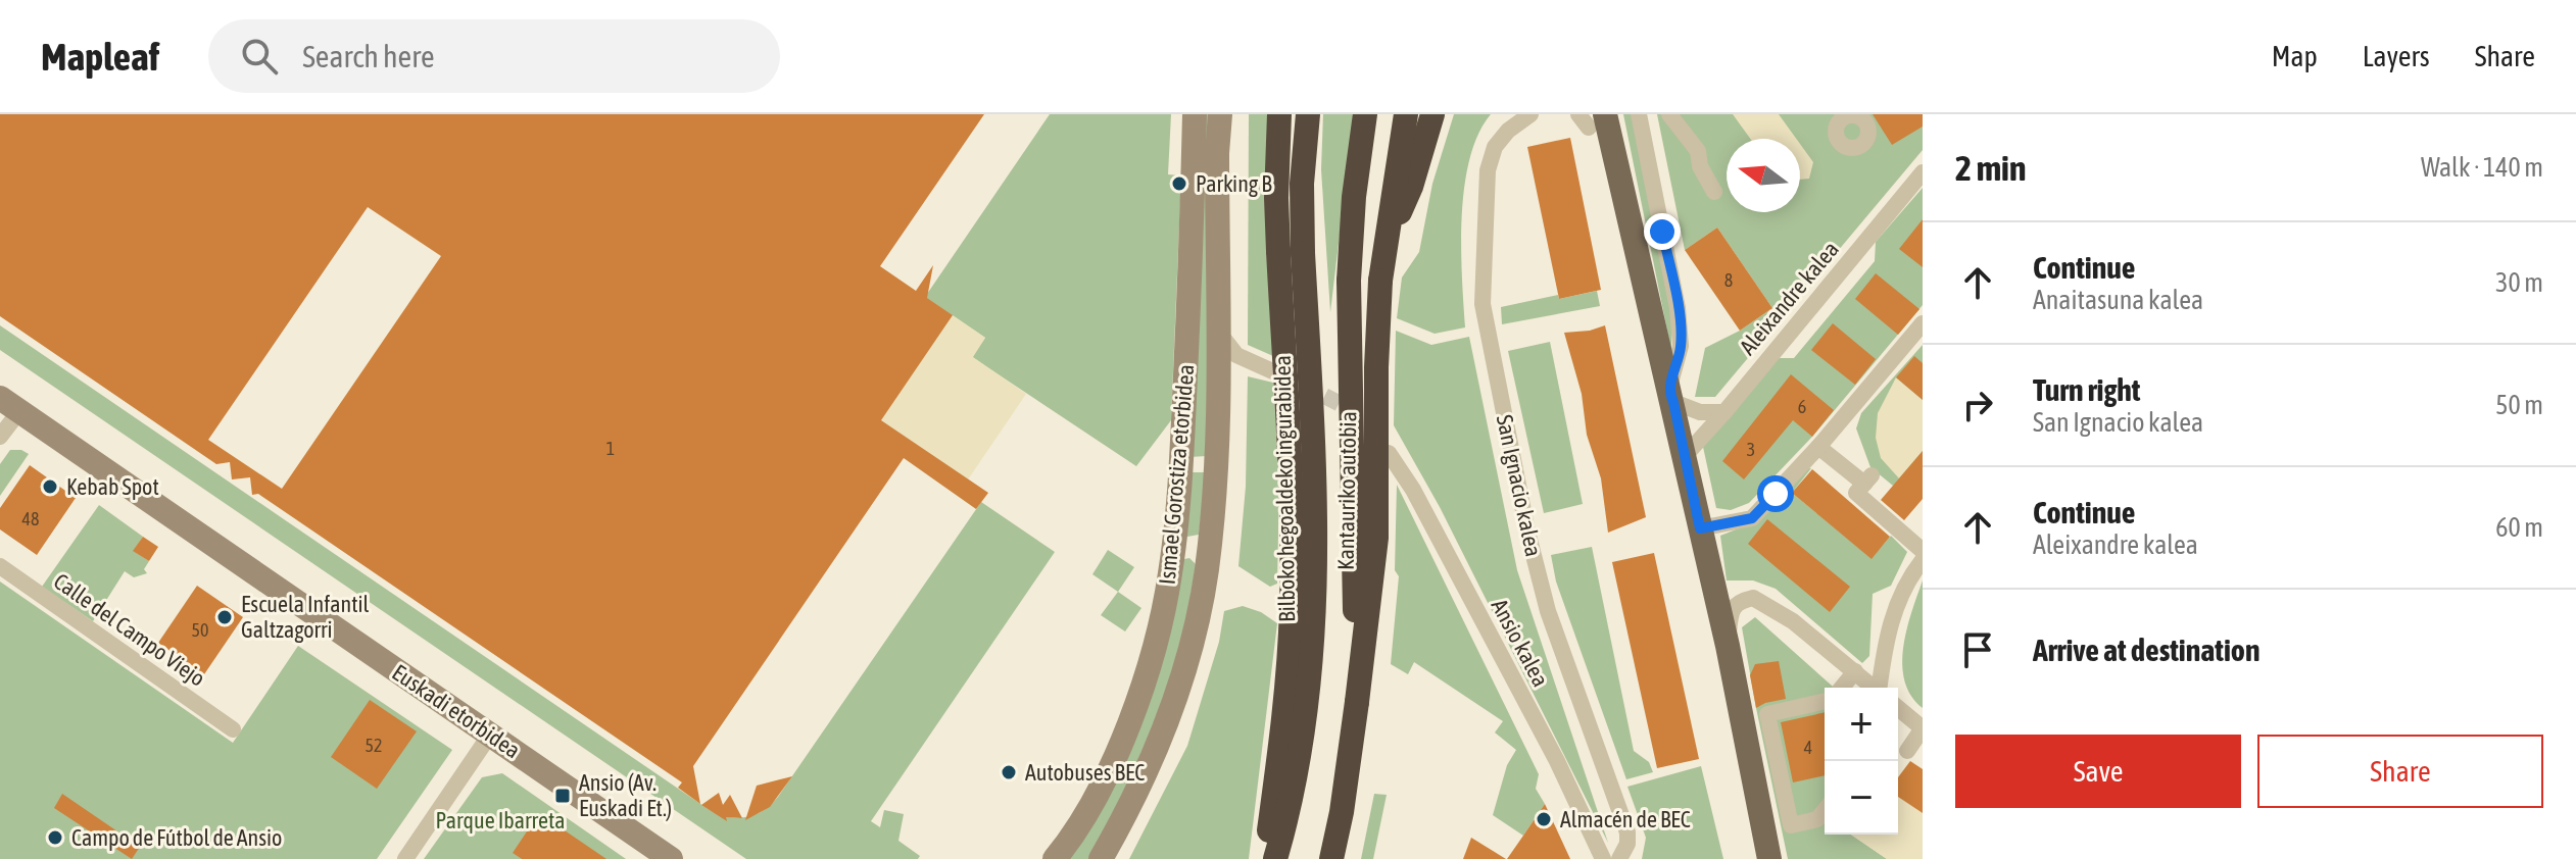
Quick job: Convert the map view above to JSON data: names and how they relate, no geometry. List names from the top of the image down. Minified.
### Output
{"streets":{"highway":["Bilboko hegoaldeko ingurabidea","Kantauriko autobia"],"main road":["Ismael Gorostiza etorbidea","Euskadi etorbidea"],"street":["Aleixandre kalea","San Ignacio kalea","Calle del Campo Viejo","Ansio kalea"]},"parks":["Parque Ibarreta"],"places":{"other":["Parking B","Kebab Spot","Escuela Infantil Galtzagorri","Autobuses BEC","Almacén de BEC","Campo de Fútbol de Ansio"],"transit":["Ansio (Av. Euskadi Et.)"]},"house_numbers":["8","6","1","3","48","50","52","4"],"north":"left","page":{"header":"Mapleaf","search":"Search here","nav":["Map","Layers","Share"],"heading":["2 min","Walk · 140 m"],"list":[["Continue","Anaitasuna kalea","30 m"],["Turn right","San Ignacio kalea","50 m"],["Continue","Aleixandre kalea","60 m"],"Arrive at destination"],"map_buttons":["+","−"],"buttons":["Save","Share"]}}
